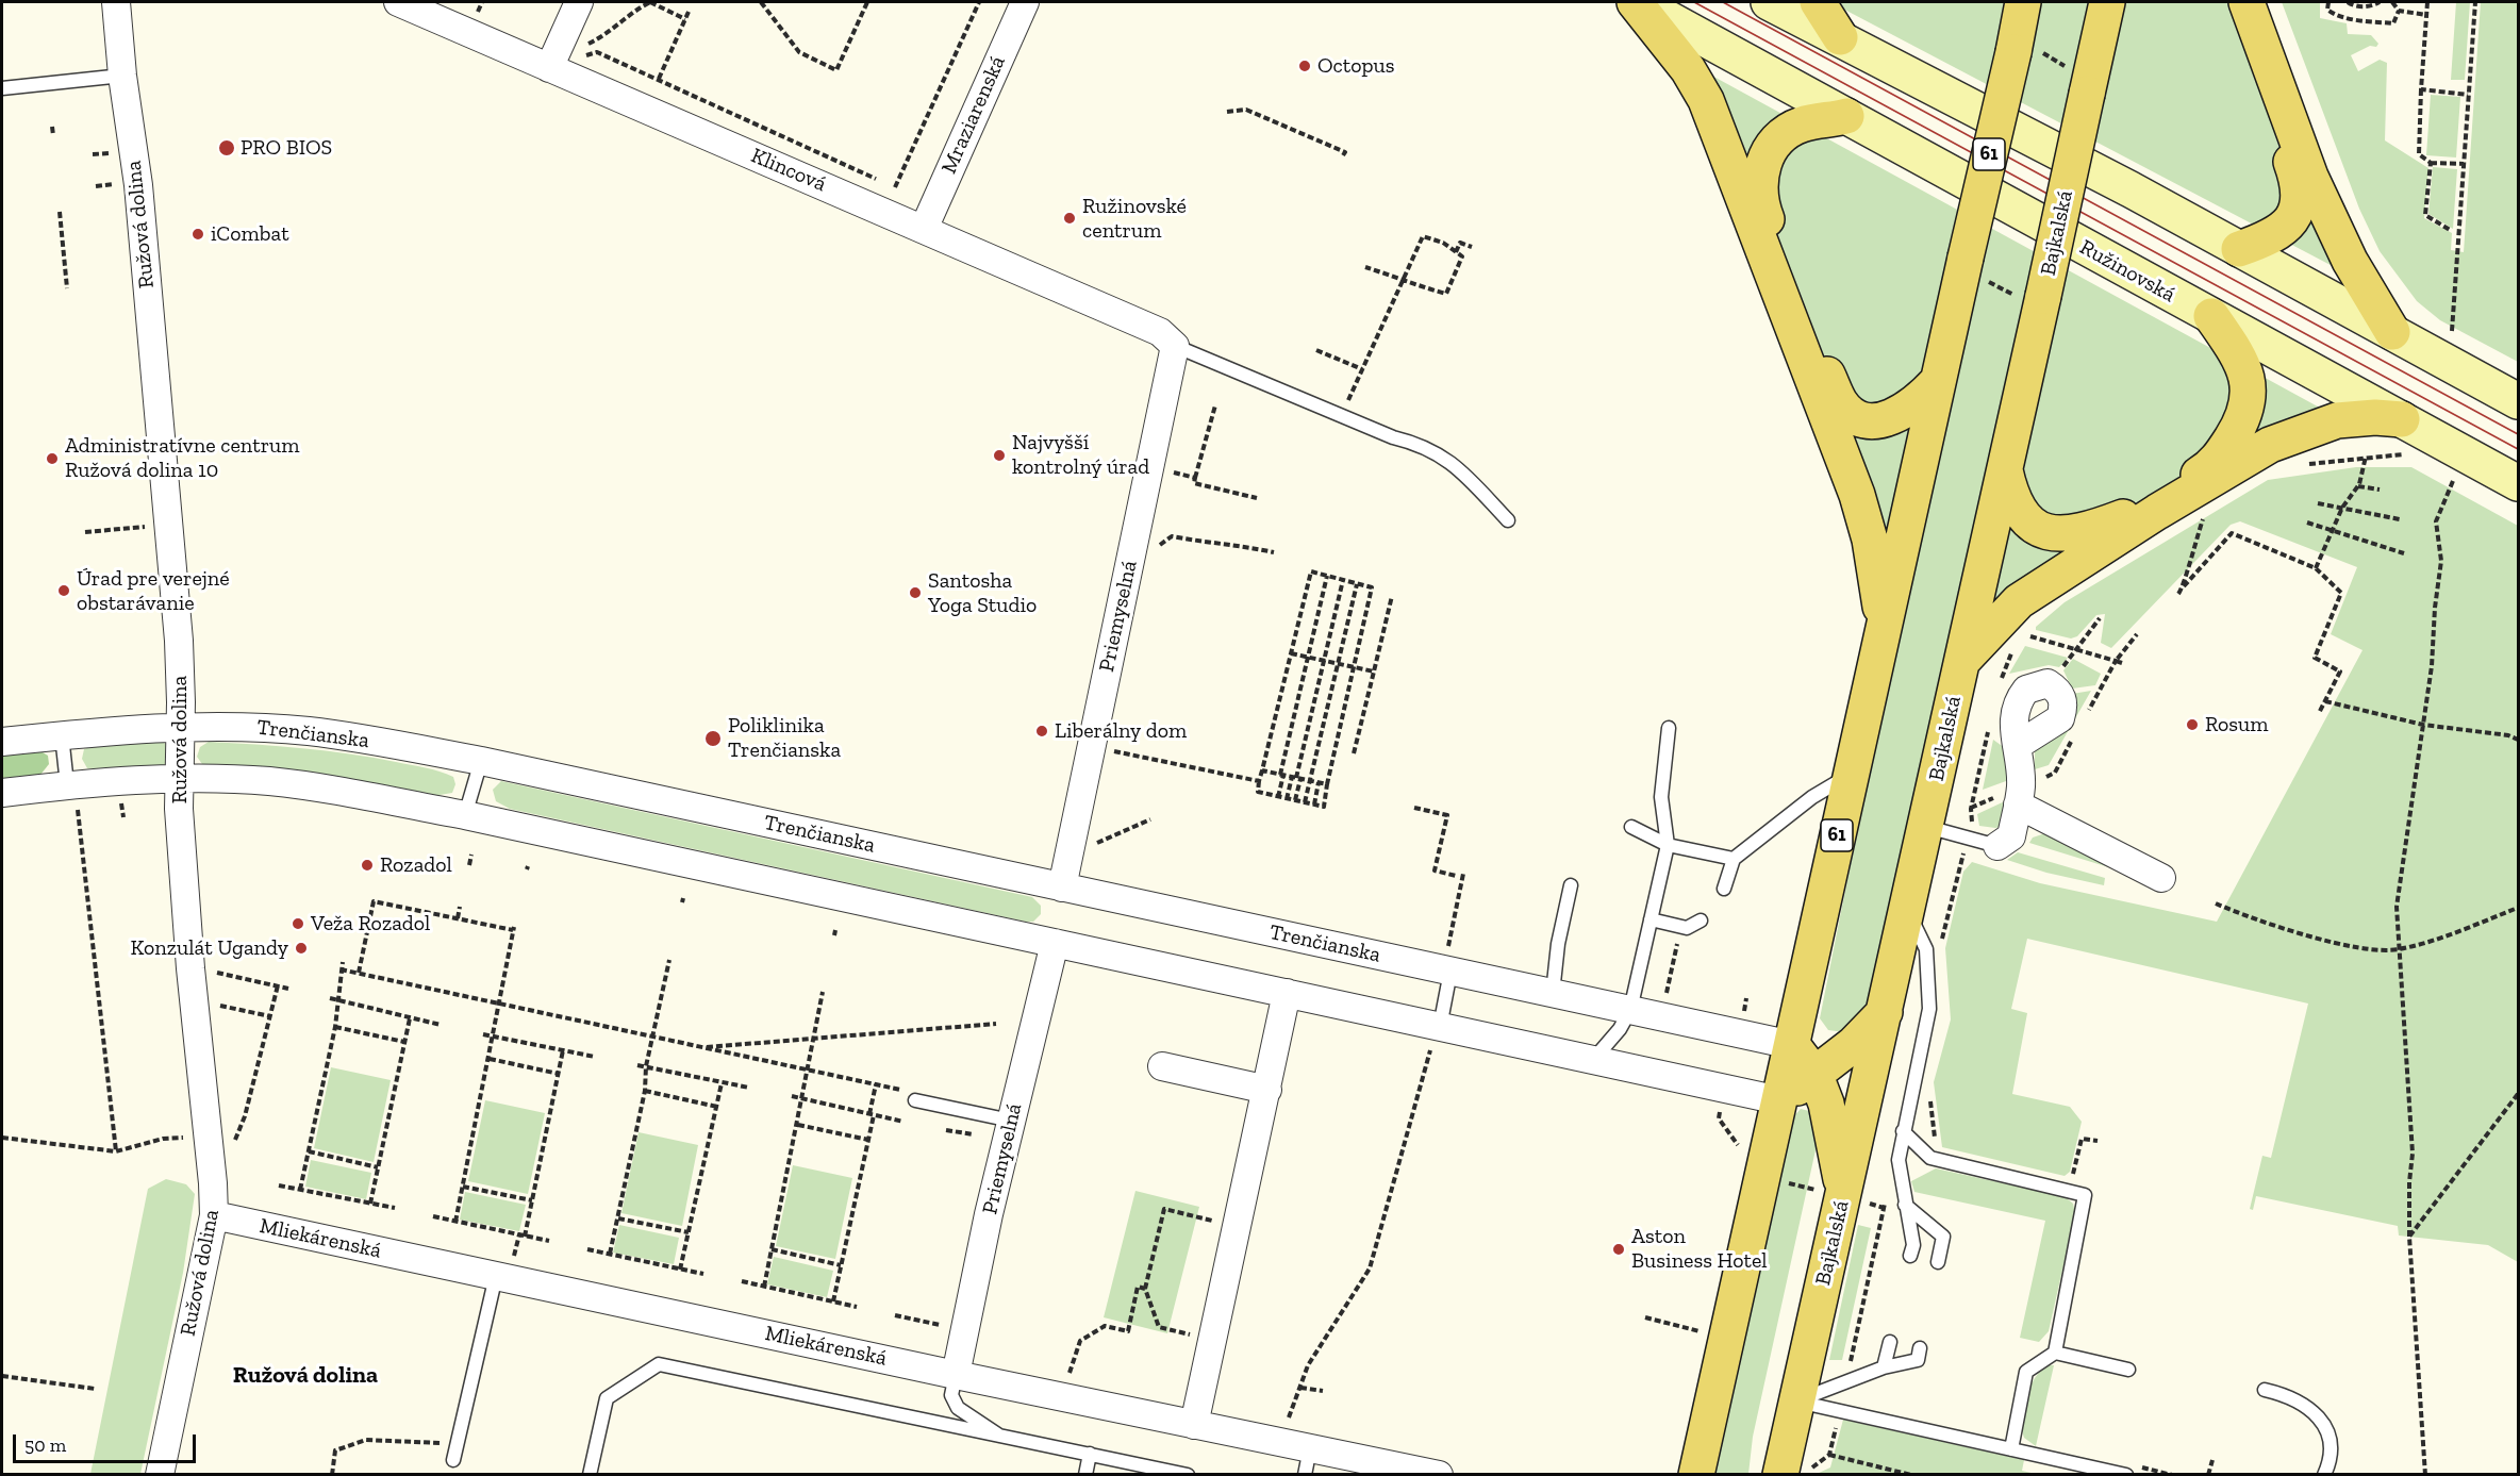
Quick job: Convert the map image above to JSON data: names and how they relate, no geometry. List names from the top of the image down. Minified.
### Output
{"streets":{"main road":["61","Bajkalská"],"street":["Mraziarenská","Klincová","Ružová dolina","Ružinovská","Priemyselná","Trenčianska","Mliekárenská"]},"crossings":[["Mraziarenská","Klincová"],["61","Trenčianska"],["Klincová","Priemyselná"],["Ružová dolina","Trenčianska"],["Ružová dolina","Mliekárenská"],["Priemyselná","Trenčianska"],["Priemyselná","Mliekárenská"]],"districts":["Ružová dolina"],"places":["Octopus","PRO BIOS","Ružinovské centrum","iCombat","Najvyšší kontrolný úrad","Administratívne centrum Ružová dolina 10","Úrad pre verejné obstarávanie","Santosha Yoga Studio","Rosum","Liberálny dom","Poliklinika Trenčianska","Rozadol","Veža Rozadol","Konzulát Ugandy","Aston Business Hotel"],"scale_bar":"50 m"}
